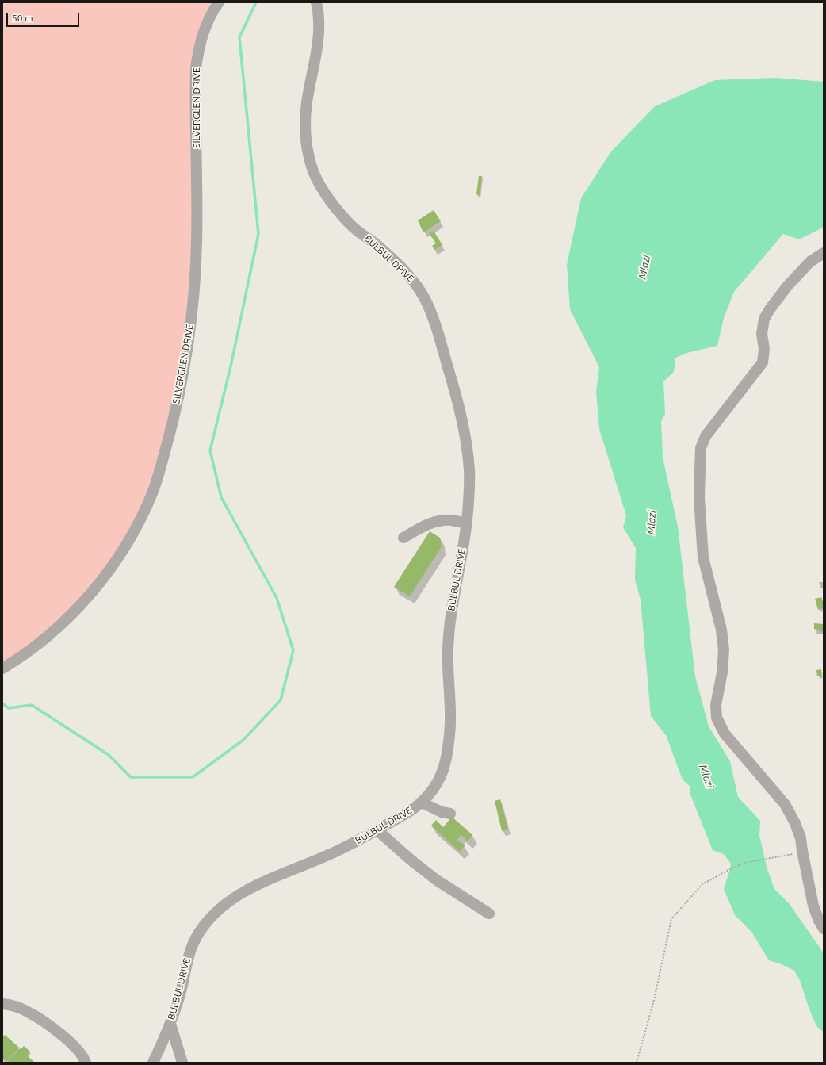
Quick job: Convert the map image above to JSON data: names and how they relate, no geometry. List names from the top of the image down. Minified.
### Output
{"streets":{"street":["SILVERGLEN DRIVE","BULBUL DRIVE"]},"water":["Mlazi"],"scale_bar":"50 m"}
